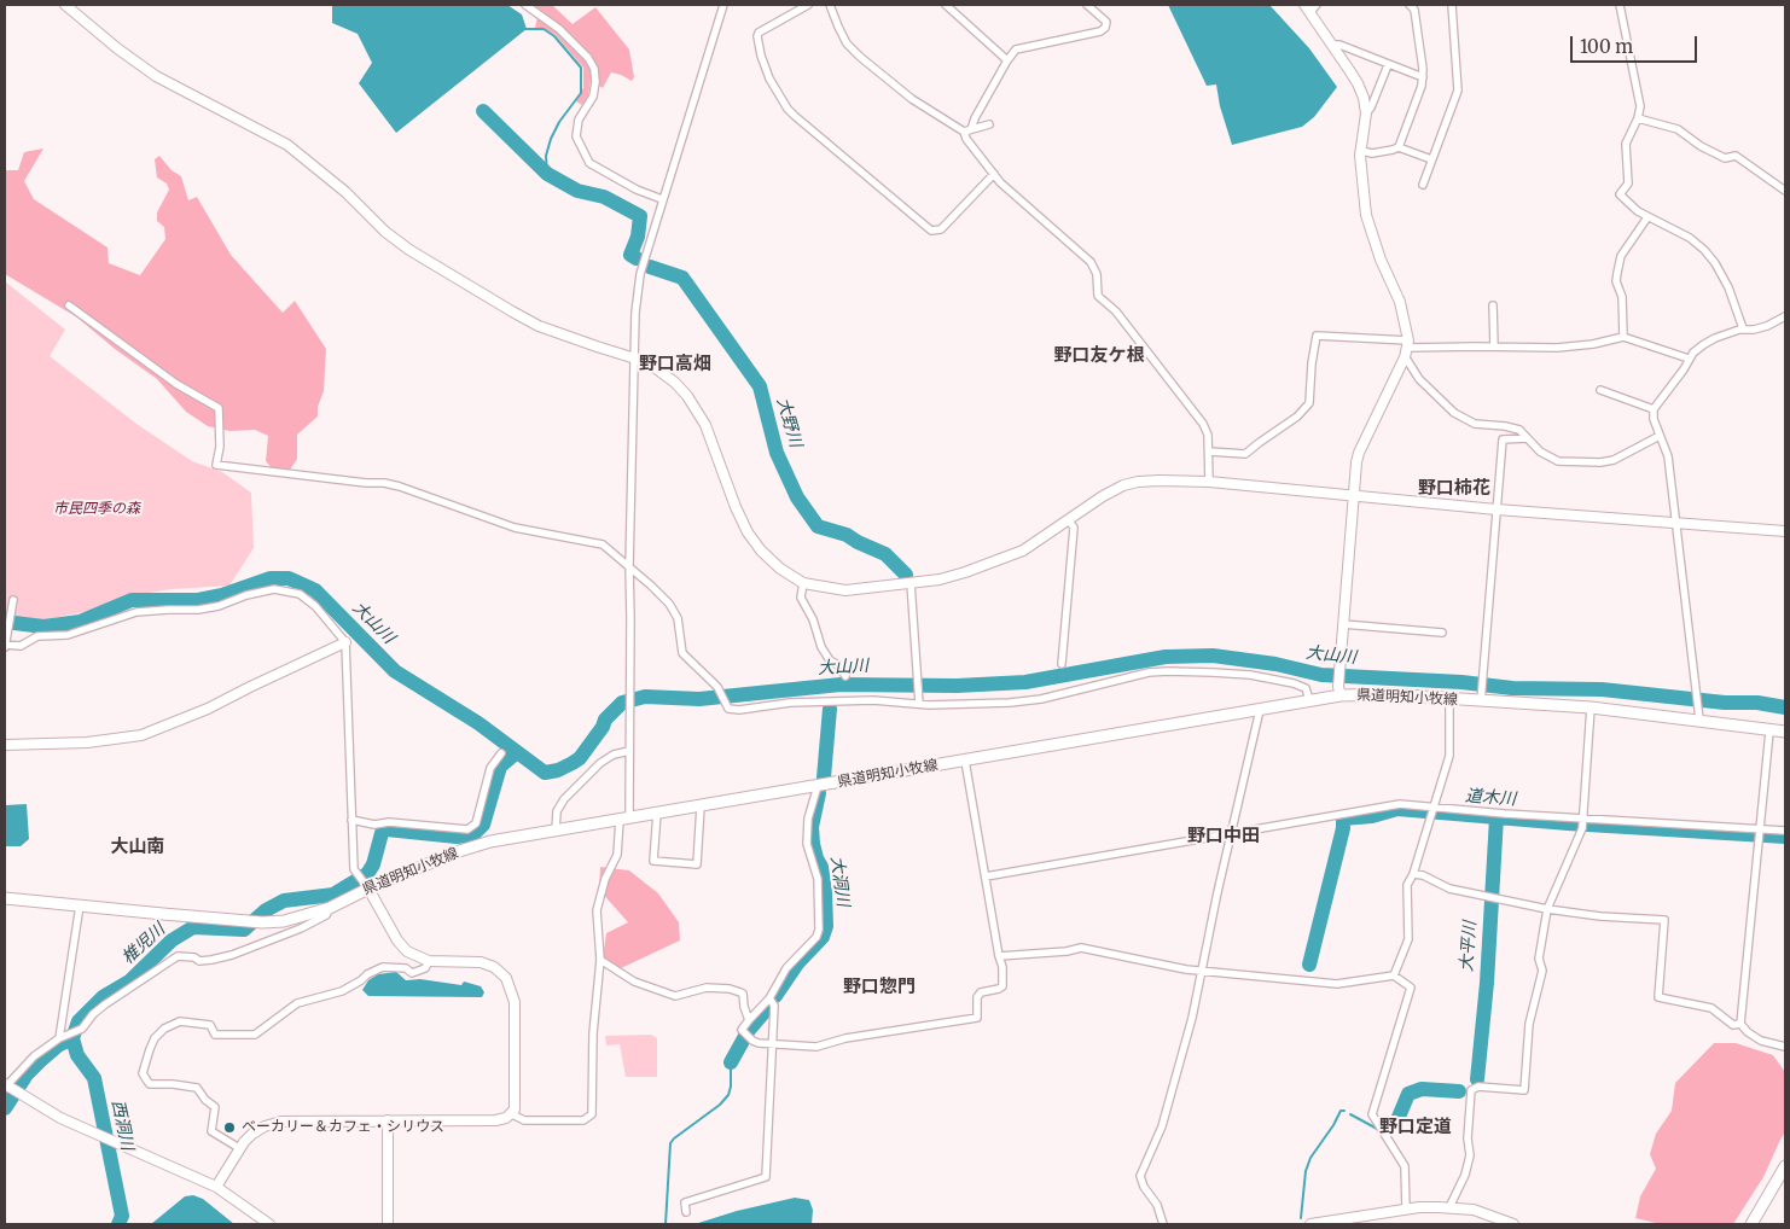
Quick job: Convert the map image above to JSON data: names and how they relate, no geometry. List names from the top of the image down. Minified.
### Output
{"streets":{"main road":["県道明知小牧線"]},"districts":["野口友ケ根","野口高畑","野口柿花","野口中田","大山南","野口惣門","野口定道"],"water":["大野川","大山川","道木川","大洞川","椎児川","大平川","西洞川"],"parks":["市民四季の森"],"places":["ベーカリー＆カフェ・シリウス"],"scale_bar":"100 m"}
